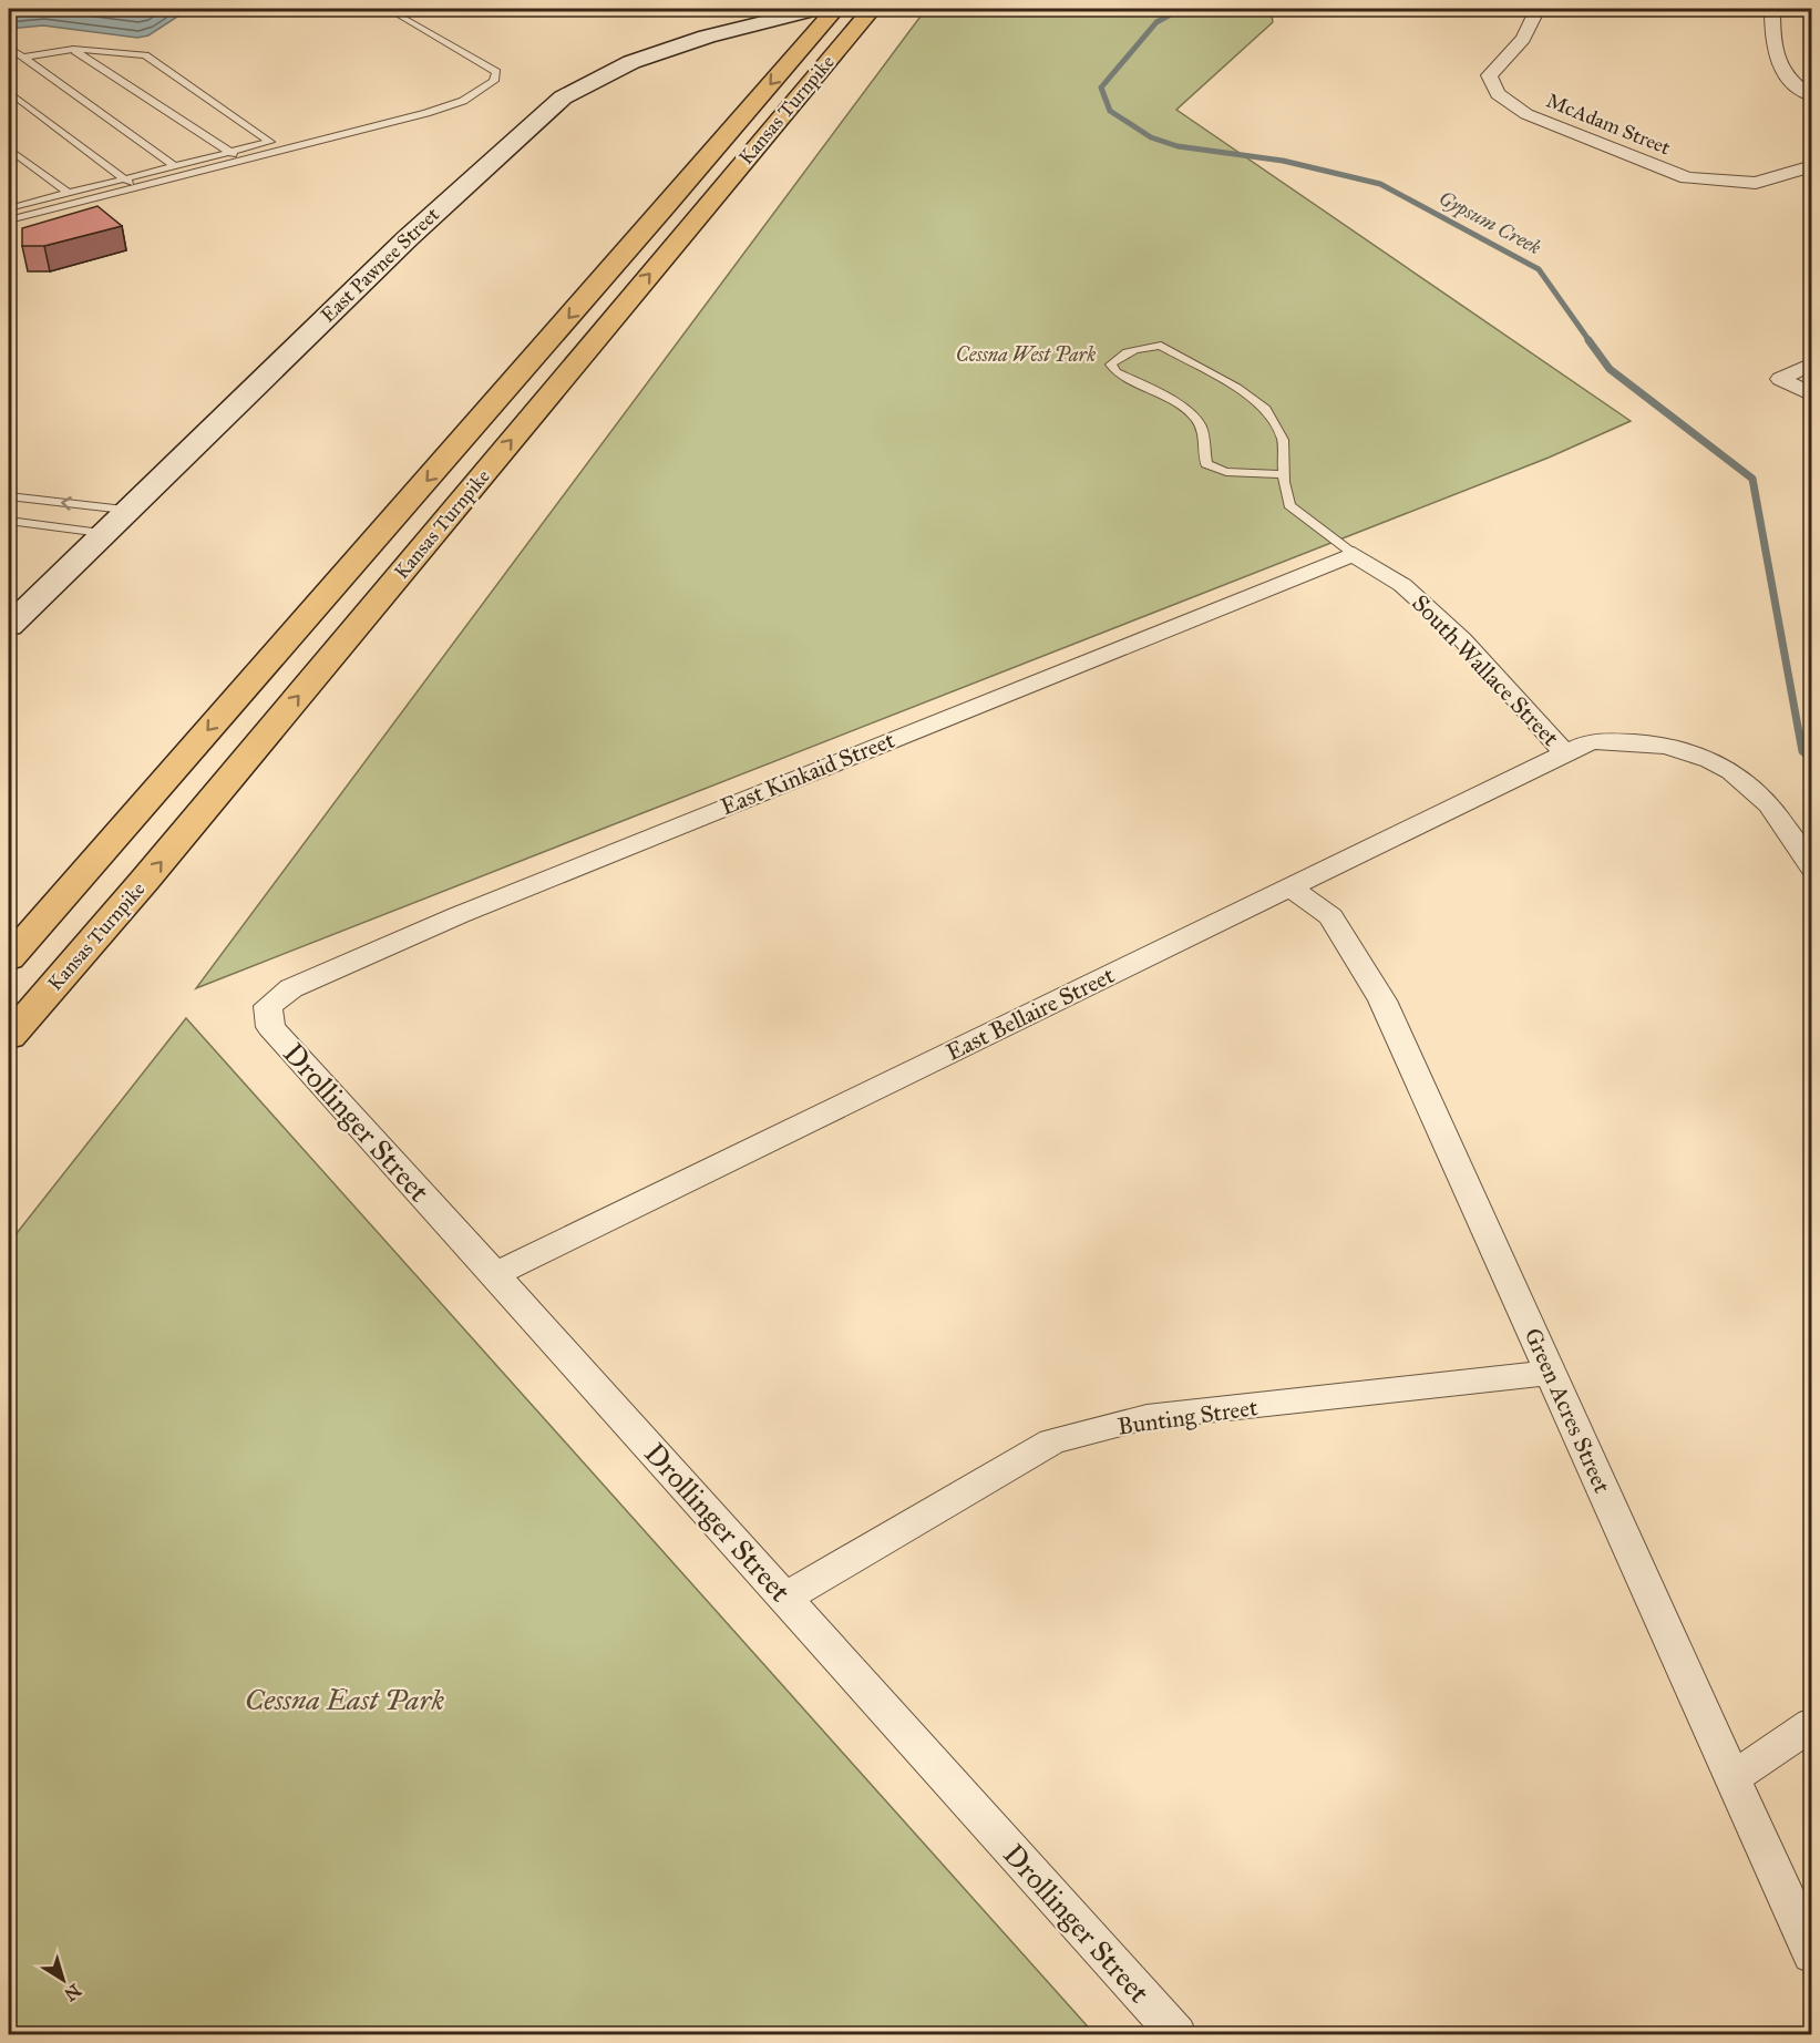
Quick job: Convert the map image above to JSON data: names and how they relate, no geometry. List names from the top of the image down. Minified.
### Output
{"streets":{"highway":["Kansas Turnpike"],"main road":["East Pawnee Street"],"street":["McAdam Street","South Wallace Street","East Kinkaid Street","East Bellaire Street","Drollinger Street","Green Acres Street","Bunting Street"]},"crossings":[["Kansas Turnpike","East Pawnee Street"],["South Wallace Street","East Kinkaid Street"],["South Wallace Street","East Bellaire Street"],["East Kinkaid Street","Drollinger Street"],["East Bellaire Street","Drollinger Street"],["East Bellaire Street","Green Acres Street"],["Drollinger Street","Bunting Street"],["Green Acres Street","Bunting Street"]],"water":["Gypsum Creek"],"parks":["Cessna West Park","Cessna East Park"],"north":"bottom right"}
